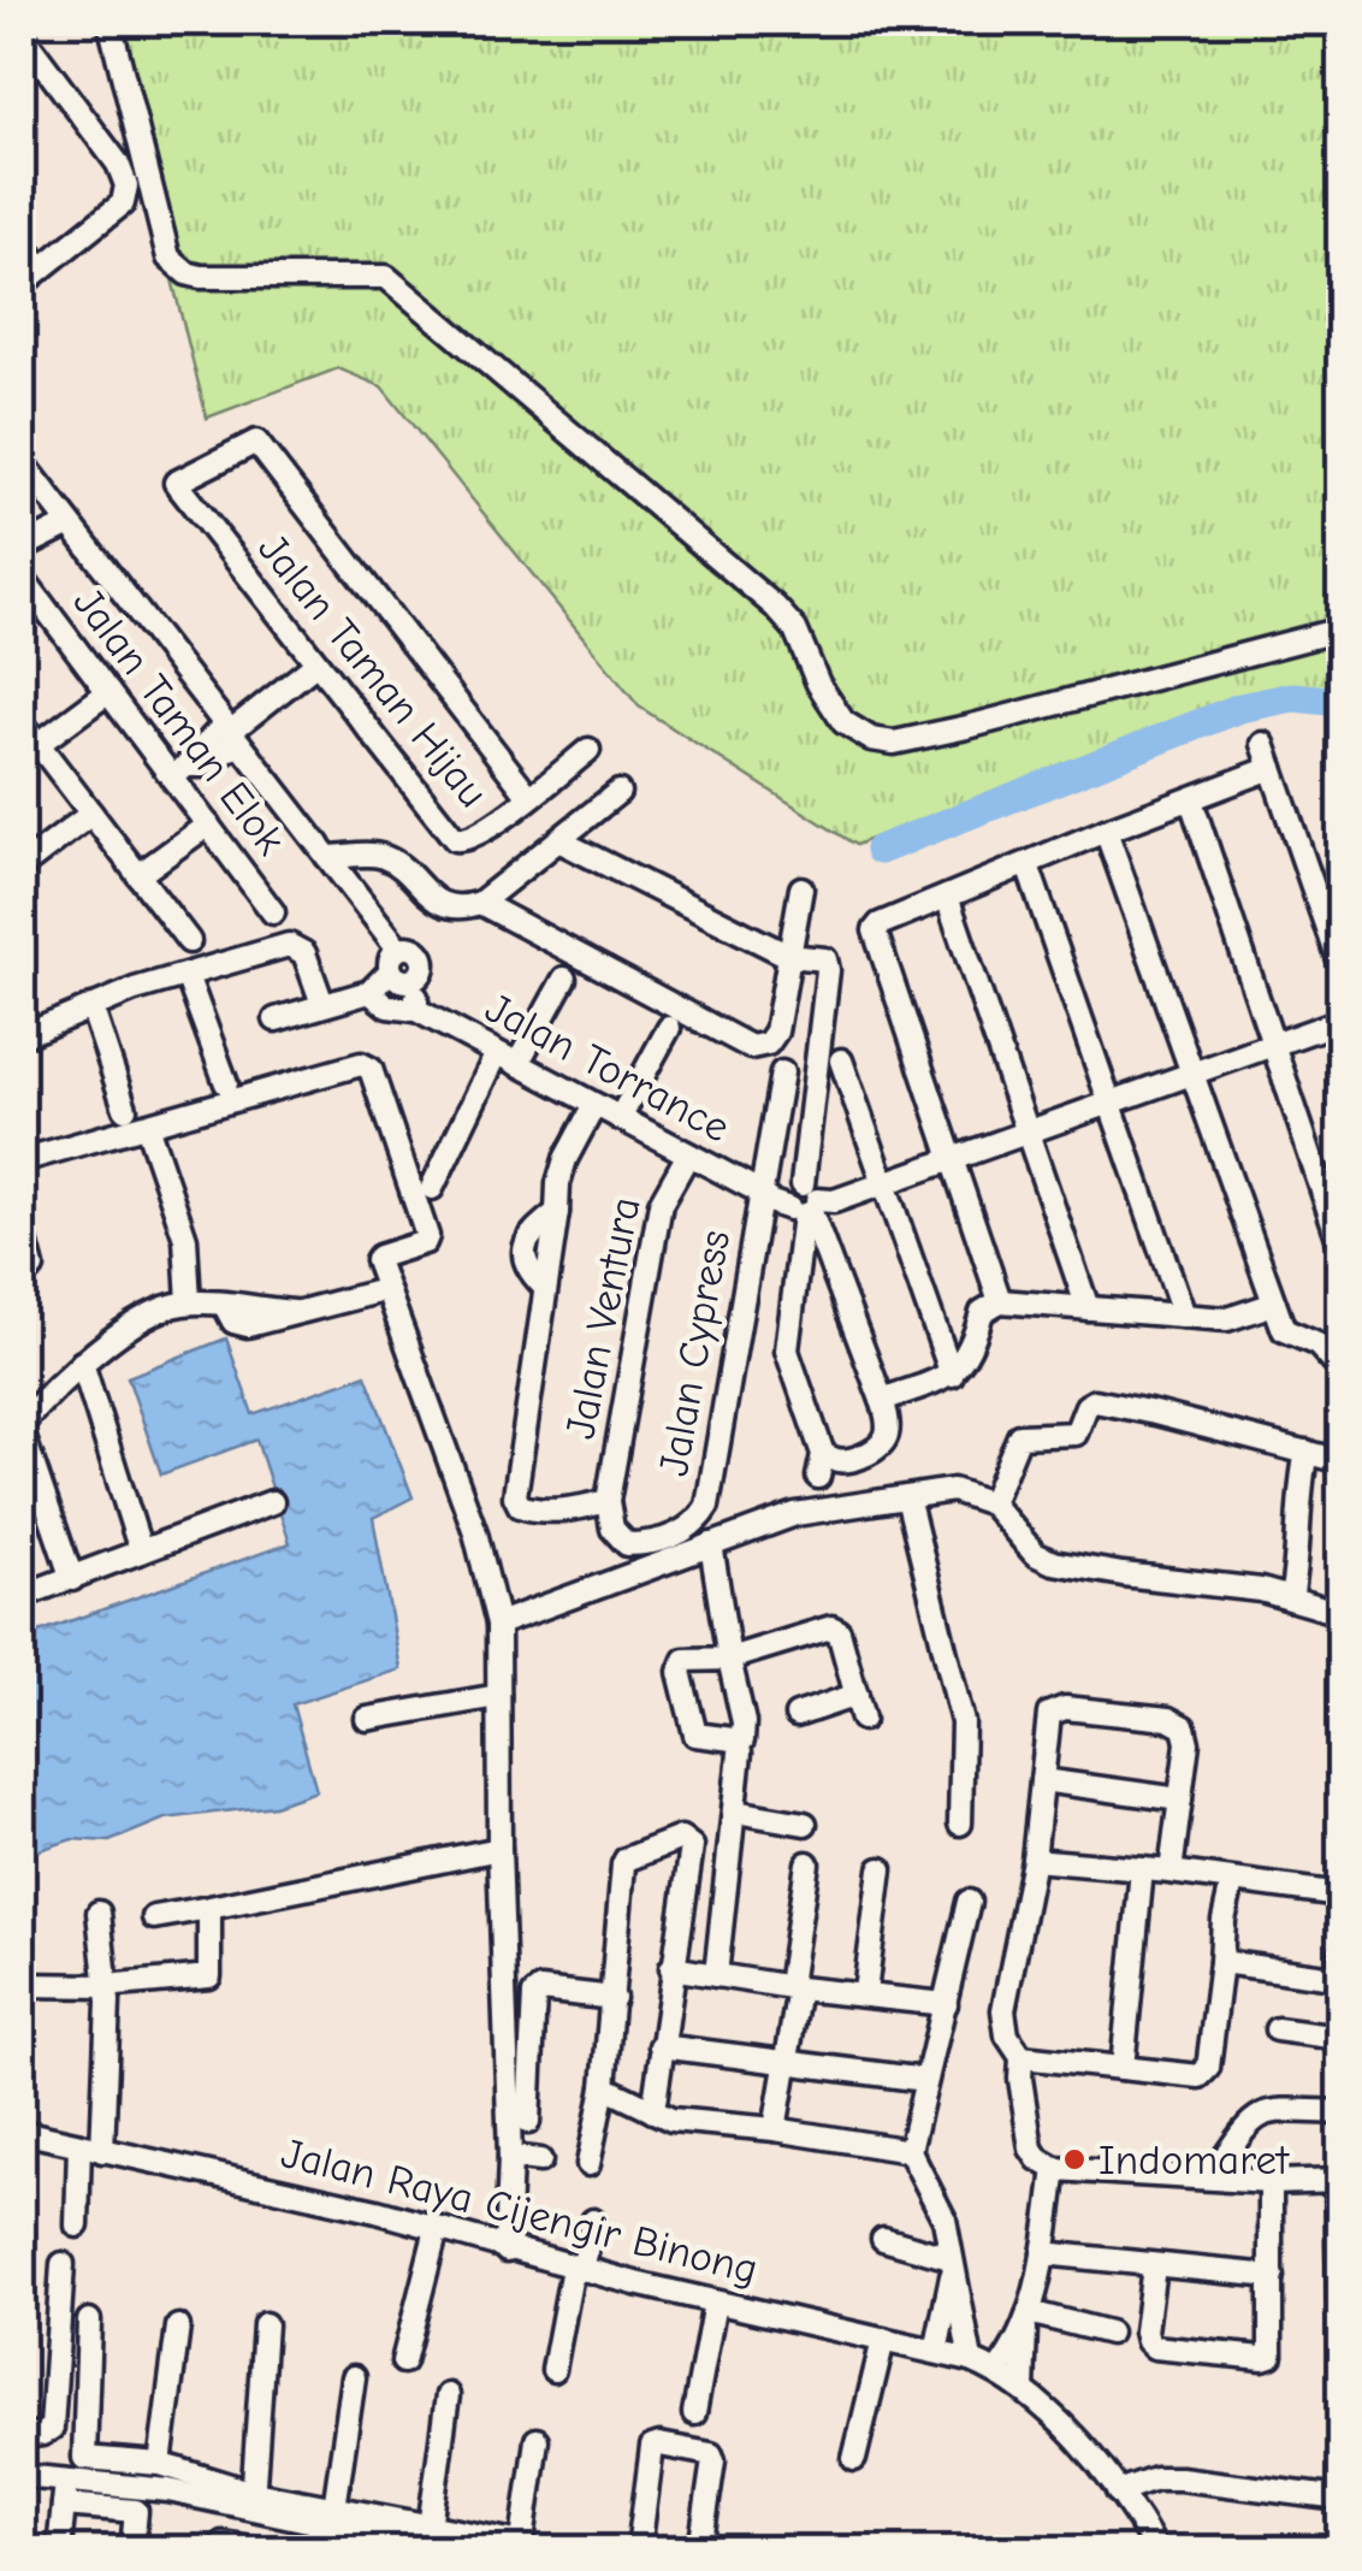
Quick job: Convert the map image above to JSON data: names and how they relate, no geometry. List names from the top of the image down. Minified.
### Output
{"streets":{"street":["Jalan Taman Hijau","Jalan Taman Elok","Jalan Torrance","Jalan Ventura","Jalan Cypress","Jalan Raya Cijengir Binong"]},"crossings":[["Jalan Torrance","Jalan Ventura"],["Jalan Torrance","Jalan Cypress"],["Jalan Ventura","Jalan Cypress"]],"places":["Indomaret"]}
